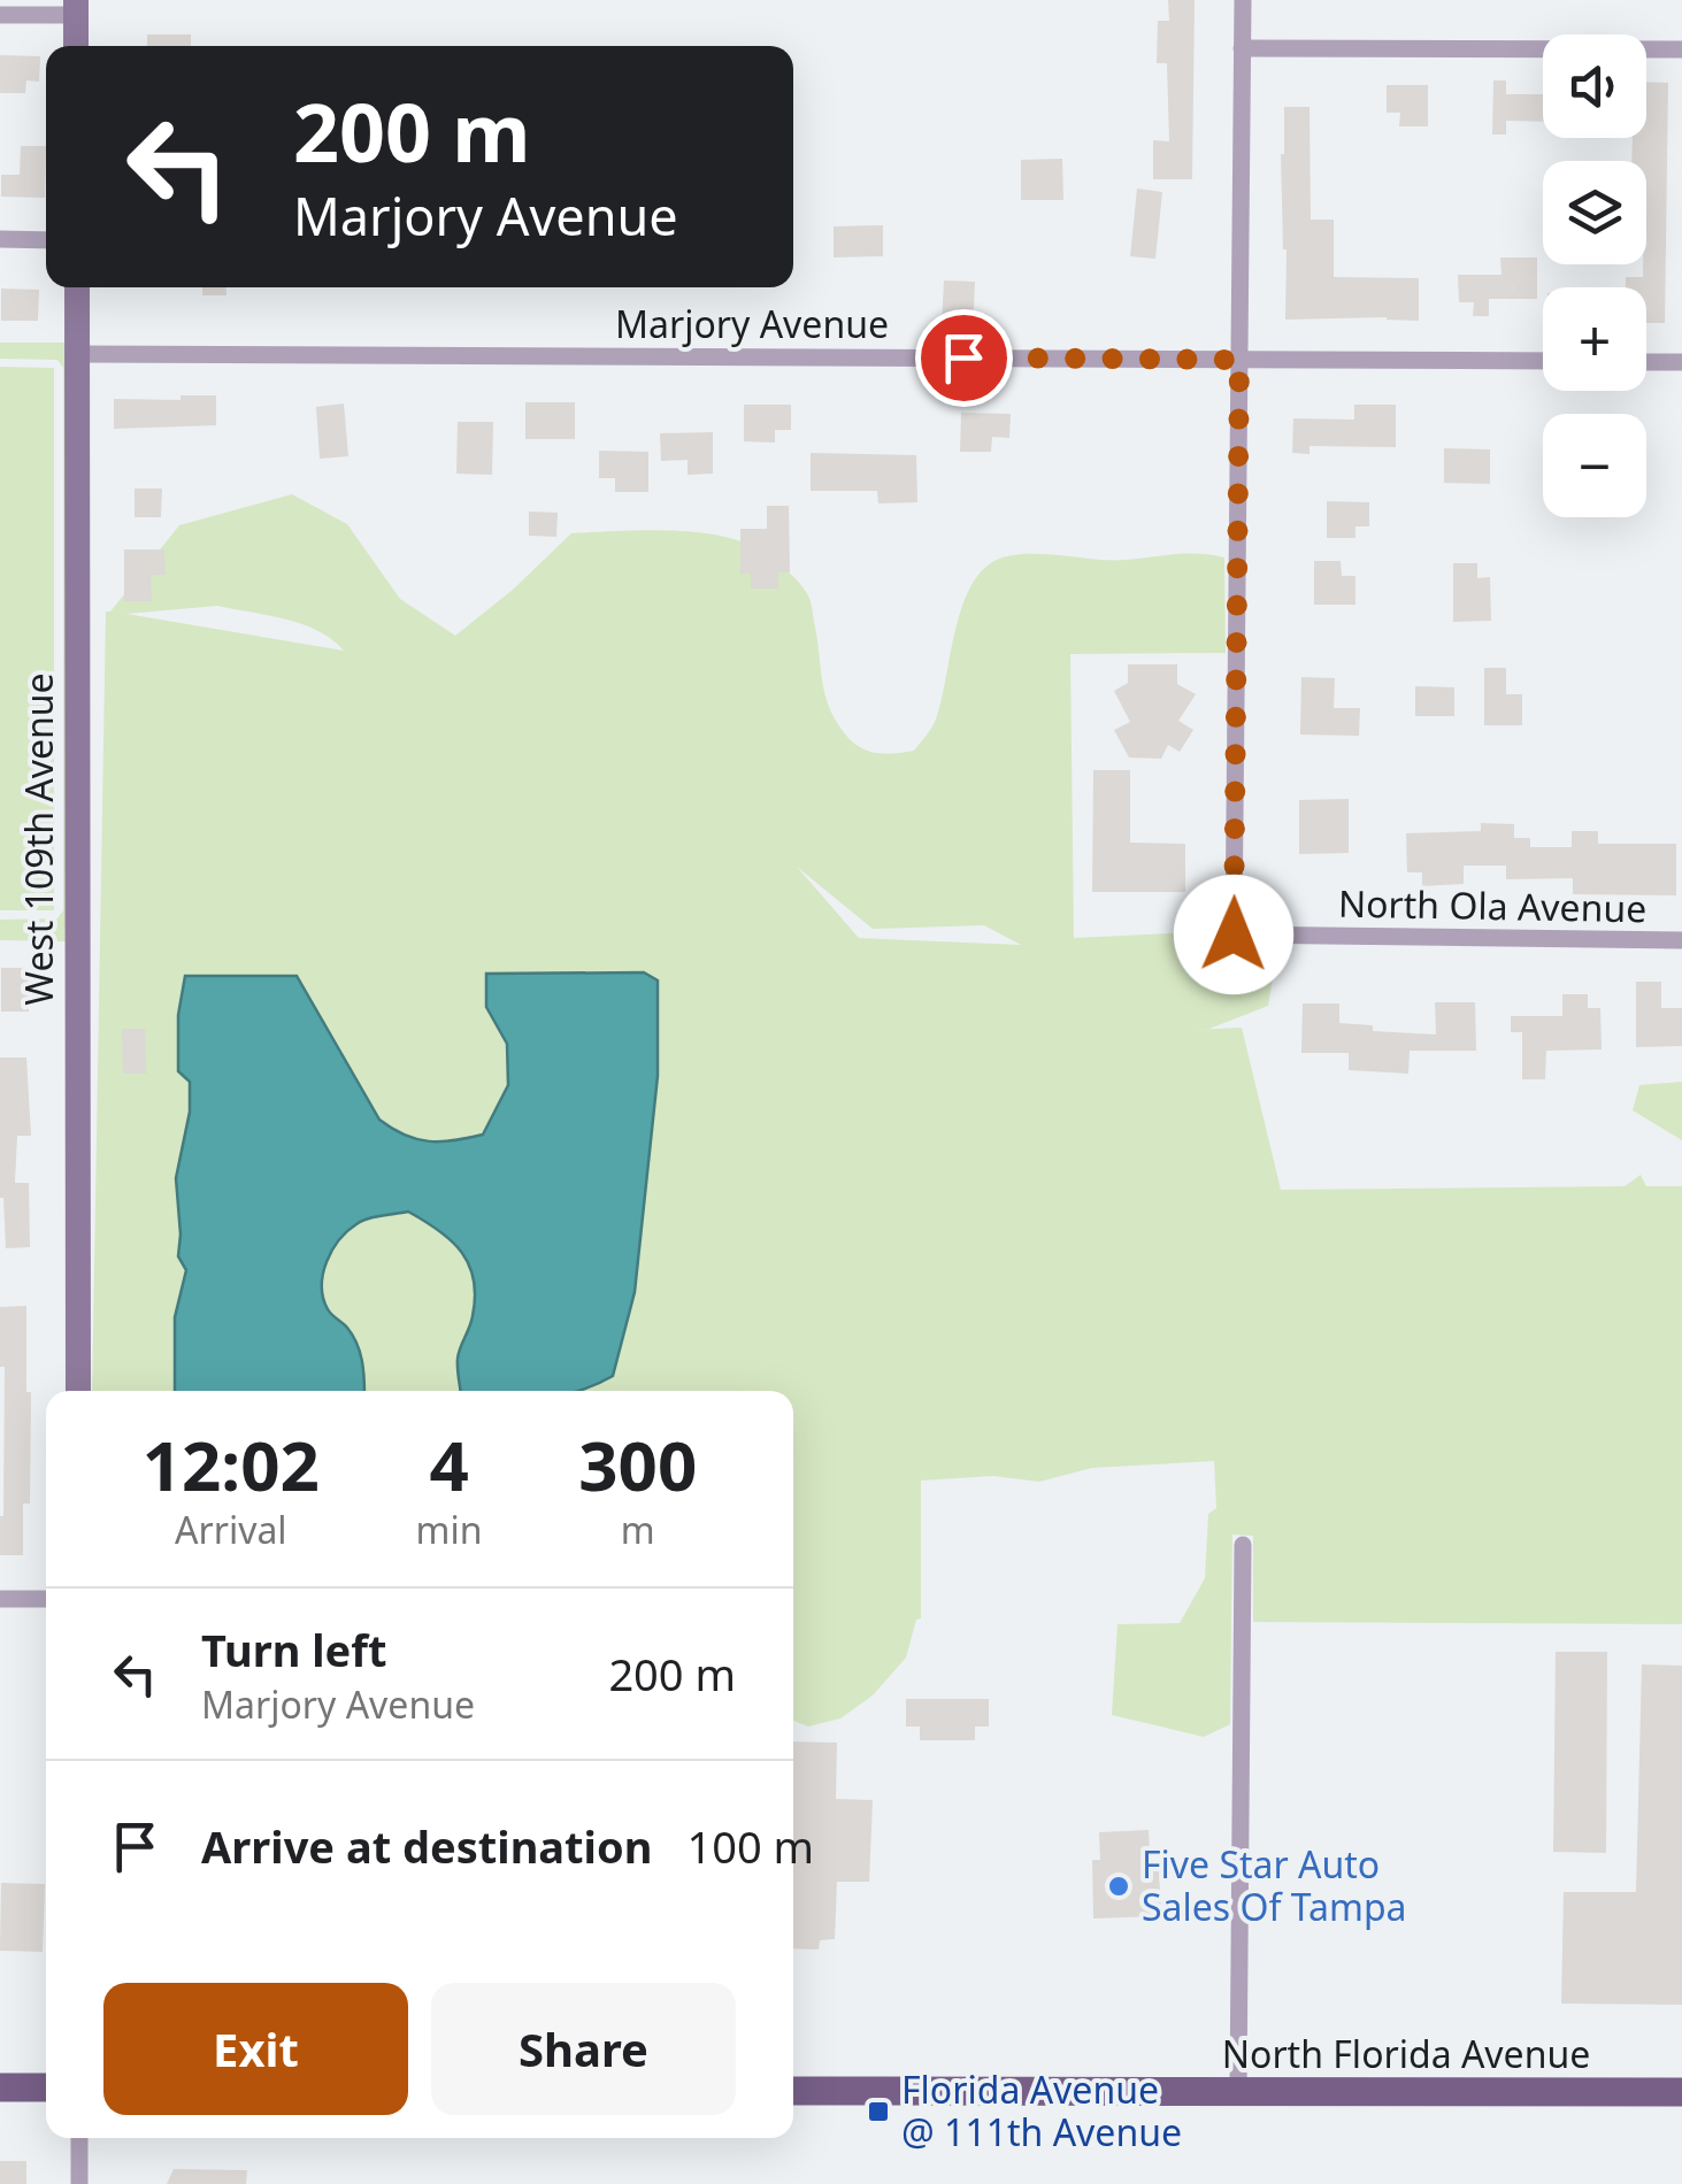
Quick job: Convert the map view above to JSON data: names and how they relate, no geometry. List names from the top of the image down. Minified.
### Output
{"streets":{"main road":["North Florida Avenue"],"street":["Marjory Avenue","West 109th Avenue","North Ola Avenue"]},"crossings":[["Marjory Avenue","West 109th Avenue"],["Marjory Avenue","North Ola Avenue"]],"places":{"other":["Five Star Auto Sales Of Tampa"],"transit":["Florida Avenue @ 111th Avenue"]},"page":{"map_buttons":["+","−"],"turn":["200 m","Marjory Avenue"],"eta":["12:02","Arrival","4","min","300","m"],"list":[{"name":"Turn left","note":"Marjory Avenue","value":"200 m"},{"name":"Arrive at destination","value":"100 m"}],"buttons":["Exit","Share"]}}
